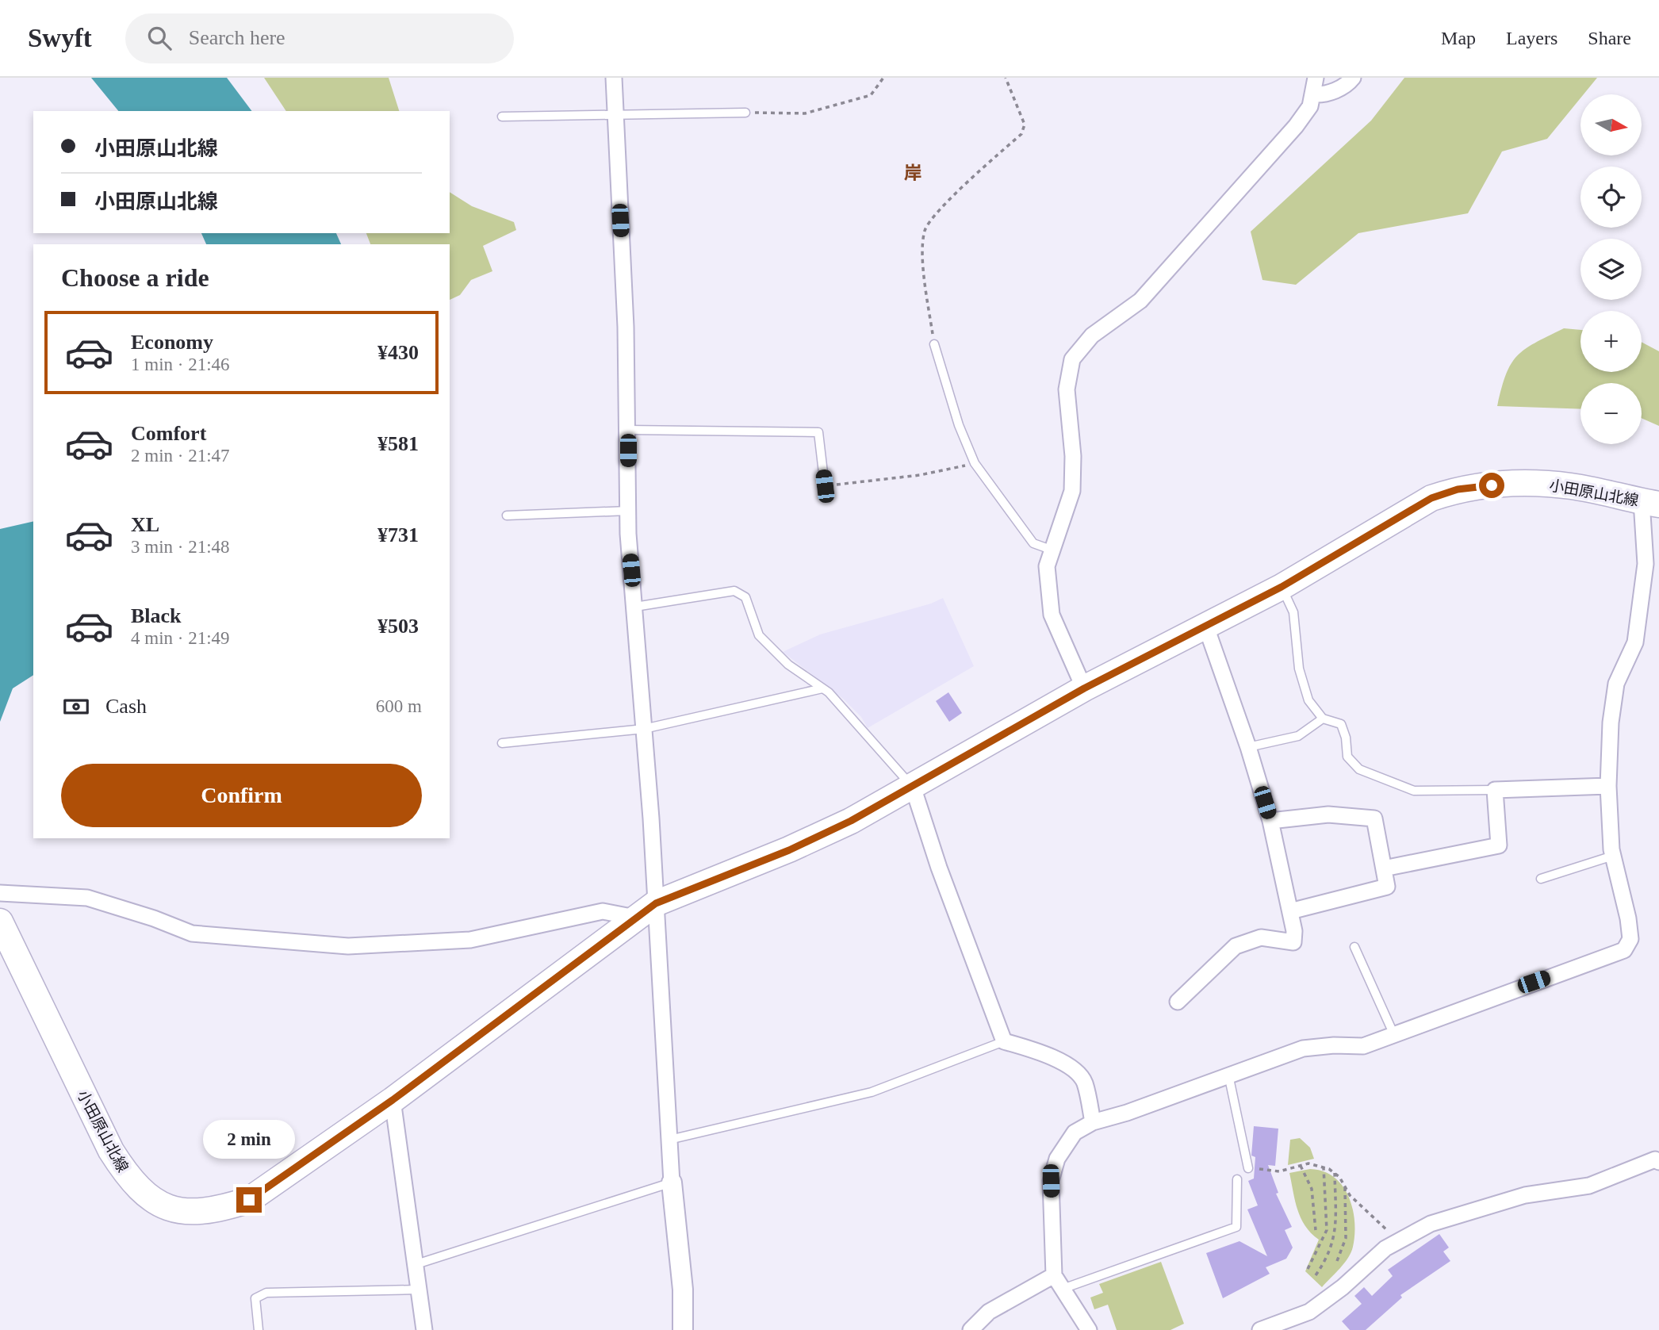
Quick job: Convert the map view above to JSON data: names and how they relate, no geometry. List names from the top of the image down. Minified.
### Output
{"streets":{"main road":["小田原山北線"]},"districts":["岸"],"north":"right","page":{"header":"Swyft","search":"Search here","nav":["Map","Layers","Share"],"map_buttons":["+","−"],"banner":["小田原山北線","小田原山北線"],"heading":"Choose a ride","list":[{"name":"Economy","note":"1 min · 21:46","value":"¥430"},{"name":"Comfort","note":"2 min · 21:47","value":"¥581"},{"name":"XL","note":"3 min · 21:48","value":"¥731"},{"name":"Black","note":"4 min · 21:49","value":"¥503"}],"pay":["Cash","600 m"],"buttons":"Confirm","bubble":"2 min"}}
